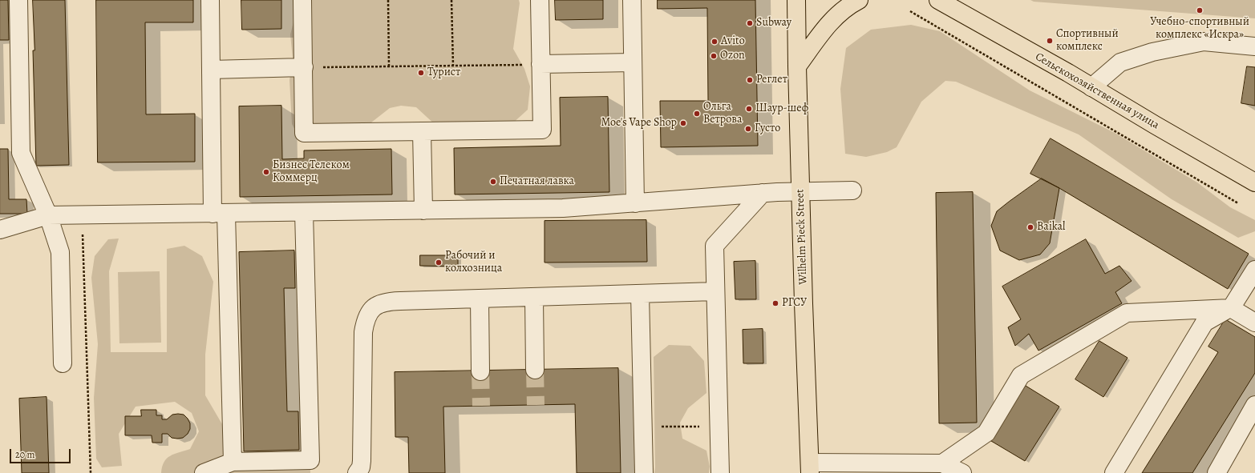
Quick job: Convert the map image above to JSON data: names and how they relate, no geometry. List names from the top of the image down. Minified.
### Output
{"streets":{"main road":["Сельскохозяйственная улица","Wilhelm Pieck Street"]},"places":["Учебно-спортивный комплекс «Искра»","Subway","Спортивный комплекс","Avito","Ozon","Турист","Реглет","Шаур-шеф","Ольга Ветрова","Moe's Vape Shop","Густо","Бизнес Телеком Коммерц","Печатная лавка","Baikal","Рабочий и колхозница","РГСУ"],"scale_bar":"20 m"}
